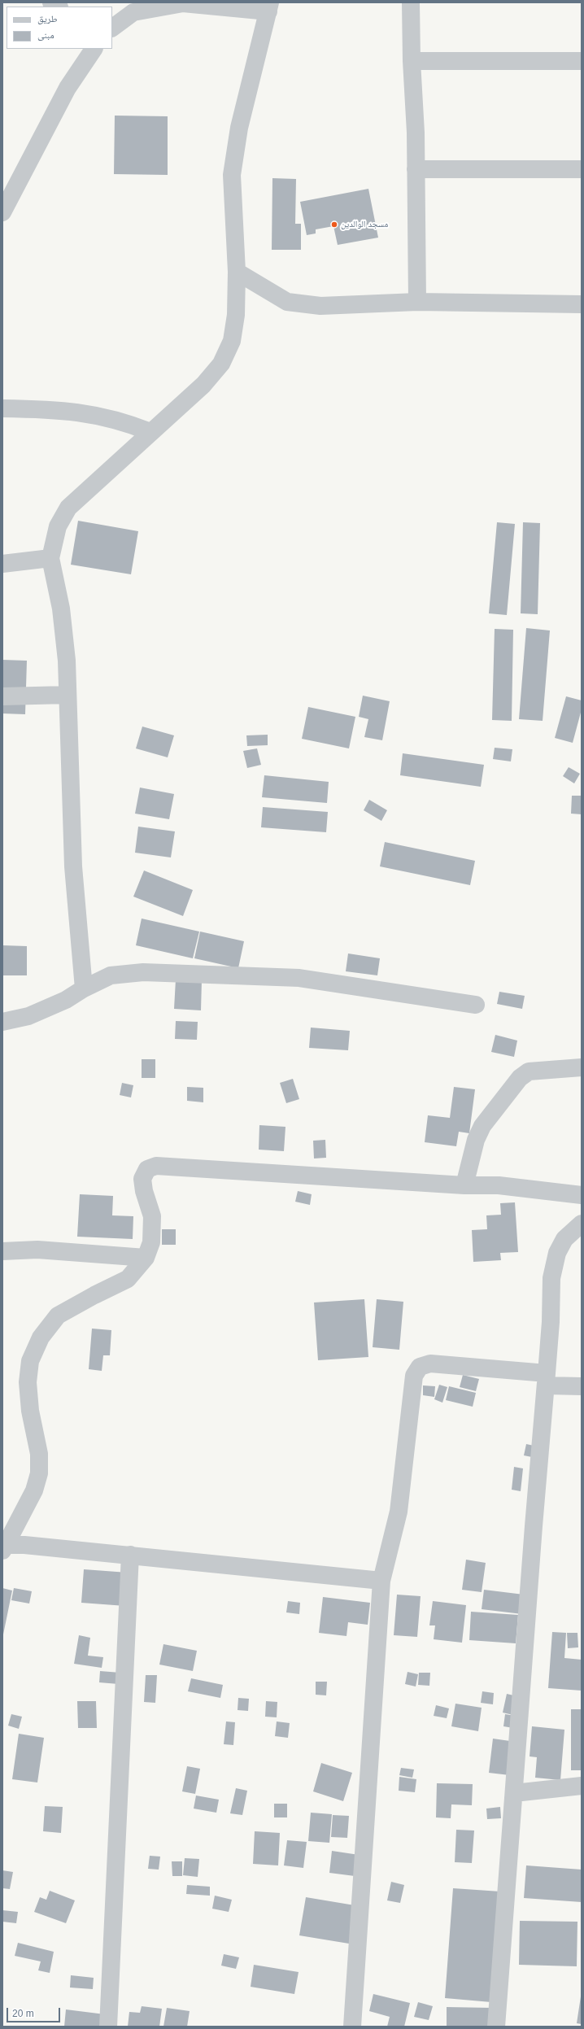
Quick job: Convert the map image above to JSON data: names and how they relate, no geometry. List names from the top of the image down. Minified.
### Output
{"places":["مسجد الوالدين"],"legend":["طريق","مبنى"],"scale_bar":"20 m"}
